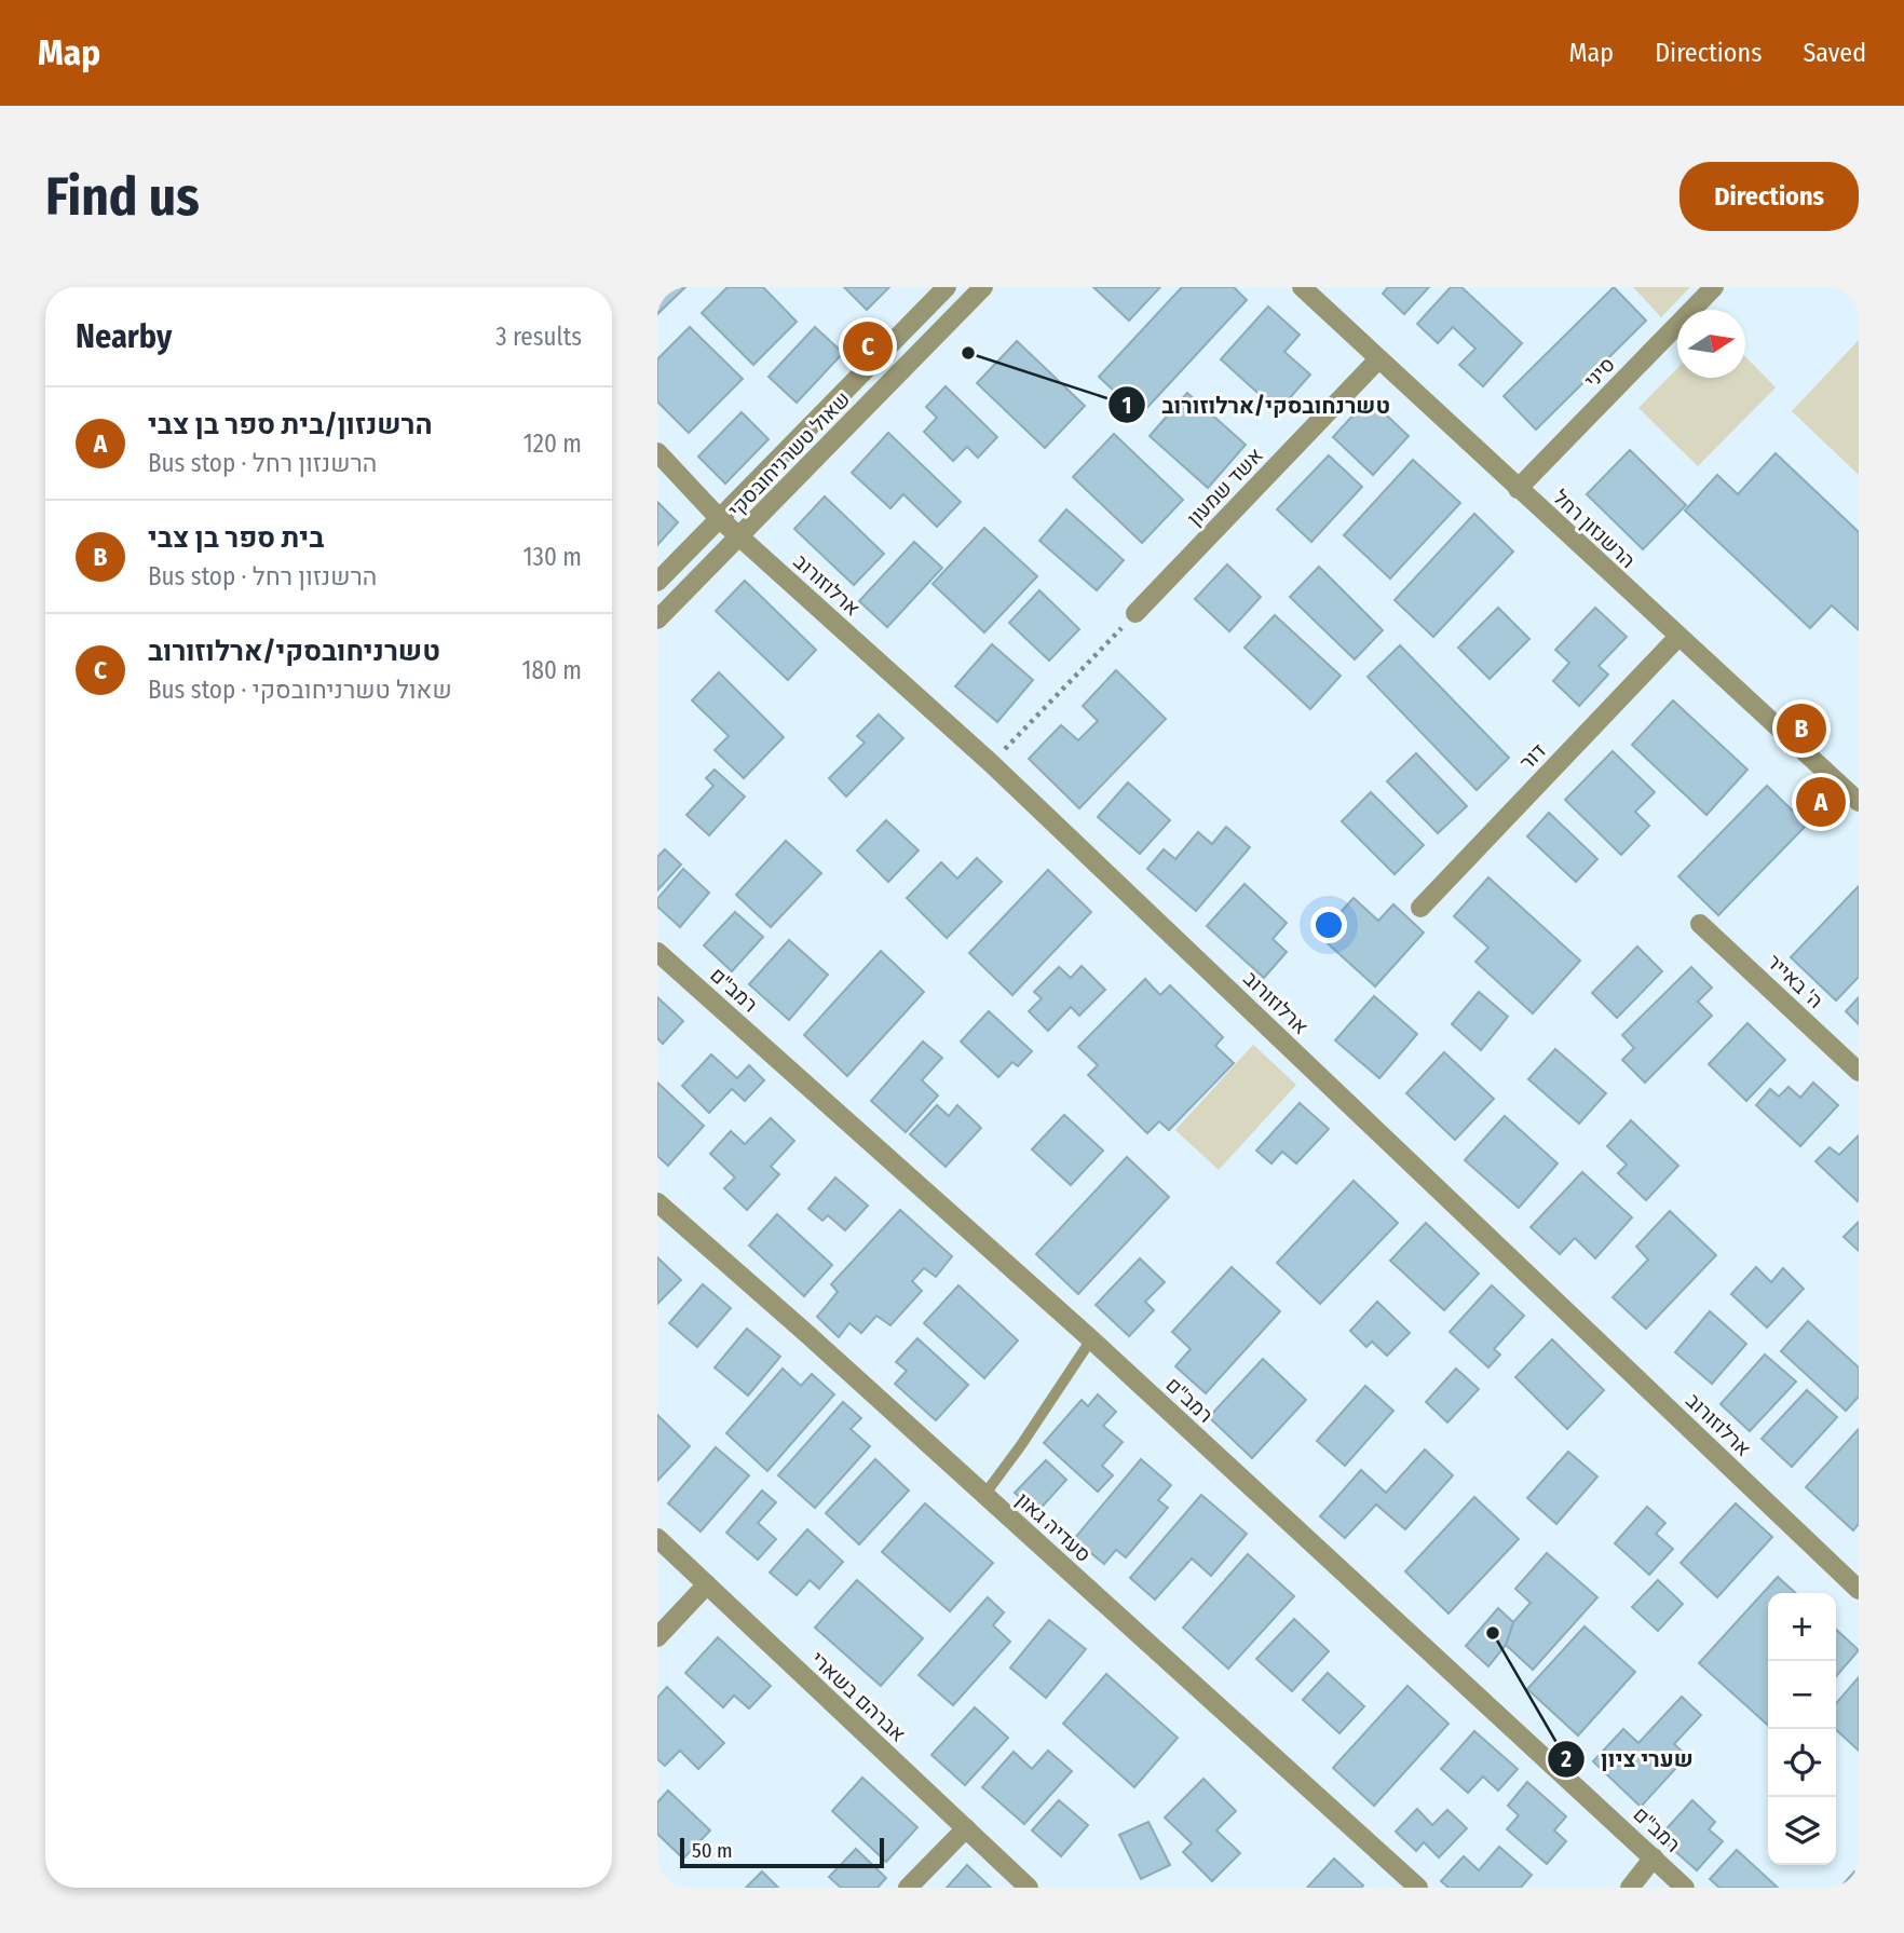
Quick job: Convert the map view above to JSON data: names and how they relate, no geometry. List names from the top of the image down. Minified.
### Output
{"streets":{"street":["סיני","שאול טשרניחובסקי","אשד שמעון","הרשנזון רחל","ארלוזורוב","דור","ה' באייר","רמב\"ם","סעדיה גאון","אברהם בשארי"]},"crossings":[["סיני","הרשנזון רחל"],["שאול טשרניחובסקי","ארלוזורוב"],["אשד שמעון","הרשנזון רחל"],["הרשנזון רחל","דור"]],"places":["טשרנחובסקי/ארלוזורוב","שערי ציון"],"scale_bar":"50 m","north":"right","page":{"header":"Map","nav":["Map","Directions","Saved"],"buttons":"Directions","title":"Find us","heading":["Nearby","3 results"],"pins":["C","B","A"],"list":[{"mark":"A","name":"הרשנזון/בית ספר בן צבי","note":"Bus stop · הרשנזון רחל","value":"120 m"},{"mark":"B","name":"בית ספר בן צבי","note":"Bus stop · הרשנזון רחל","value":"130 m"},{"mark":"C","name":"טשרניחובסקי/ארלוזורוב","note":"Bus stop · שאול טשרניחובסקי","value":"180 m"}],"map_buttons":["+","−"],"scale":"50 m"}}
